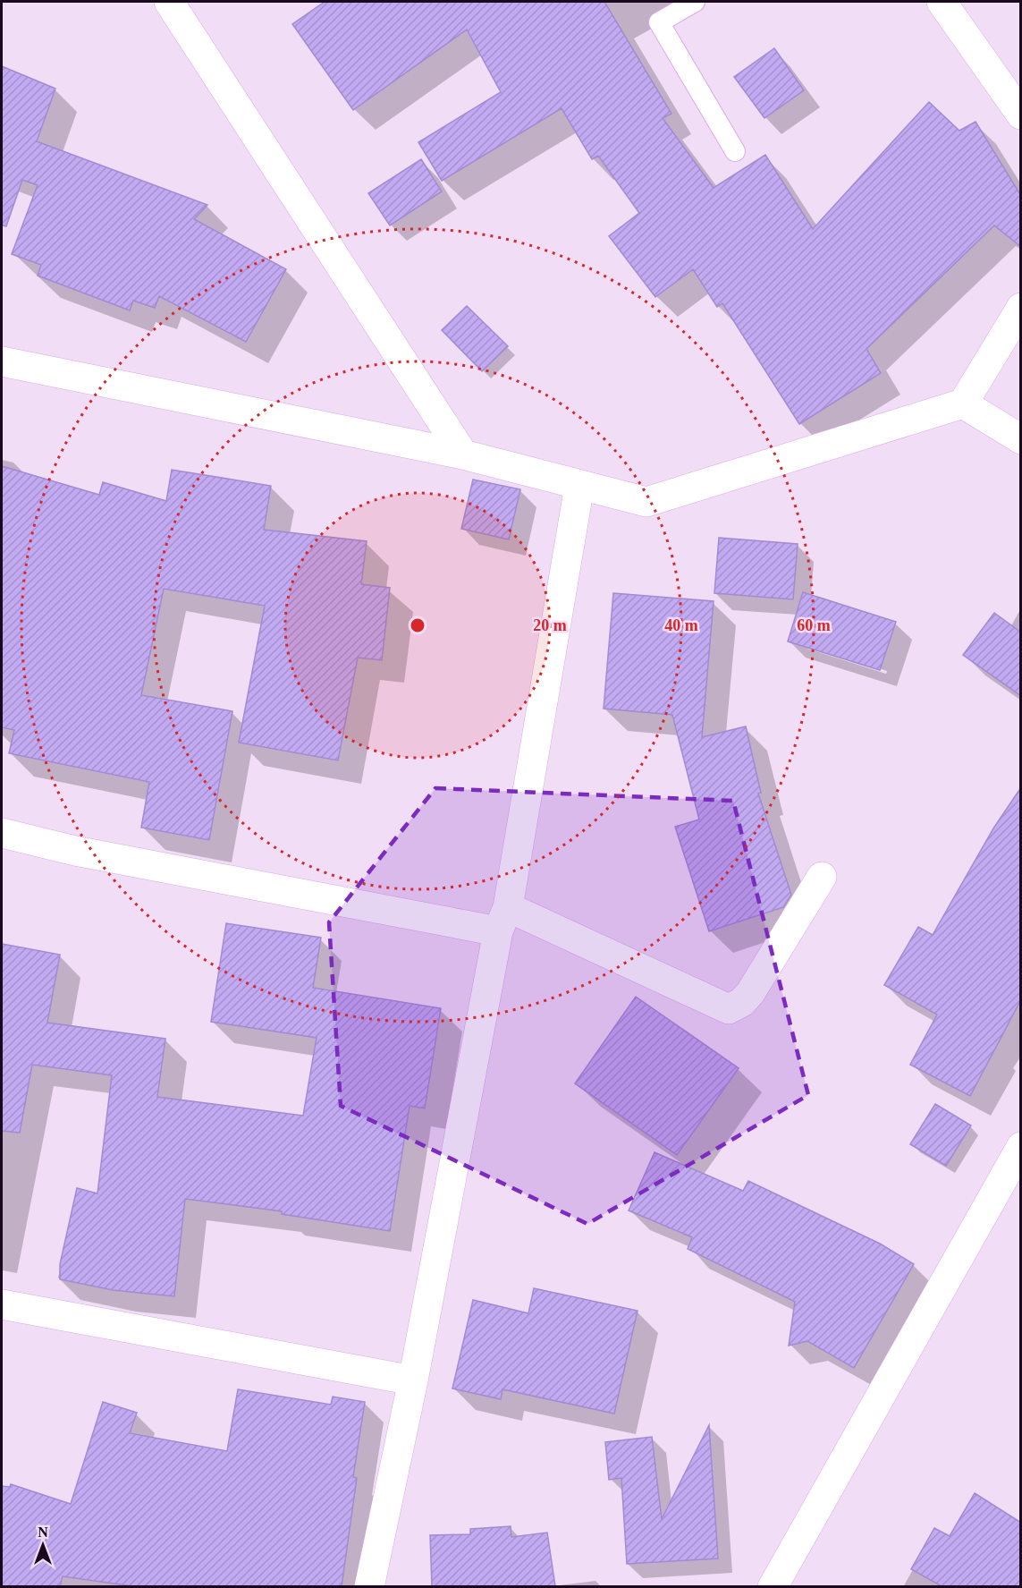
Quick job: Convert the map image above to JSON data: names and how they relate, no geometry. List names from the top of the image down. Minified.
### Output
{"north":"top","rings":["20 m","40 m","60 m"]}
